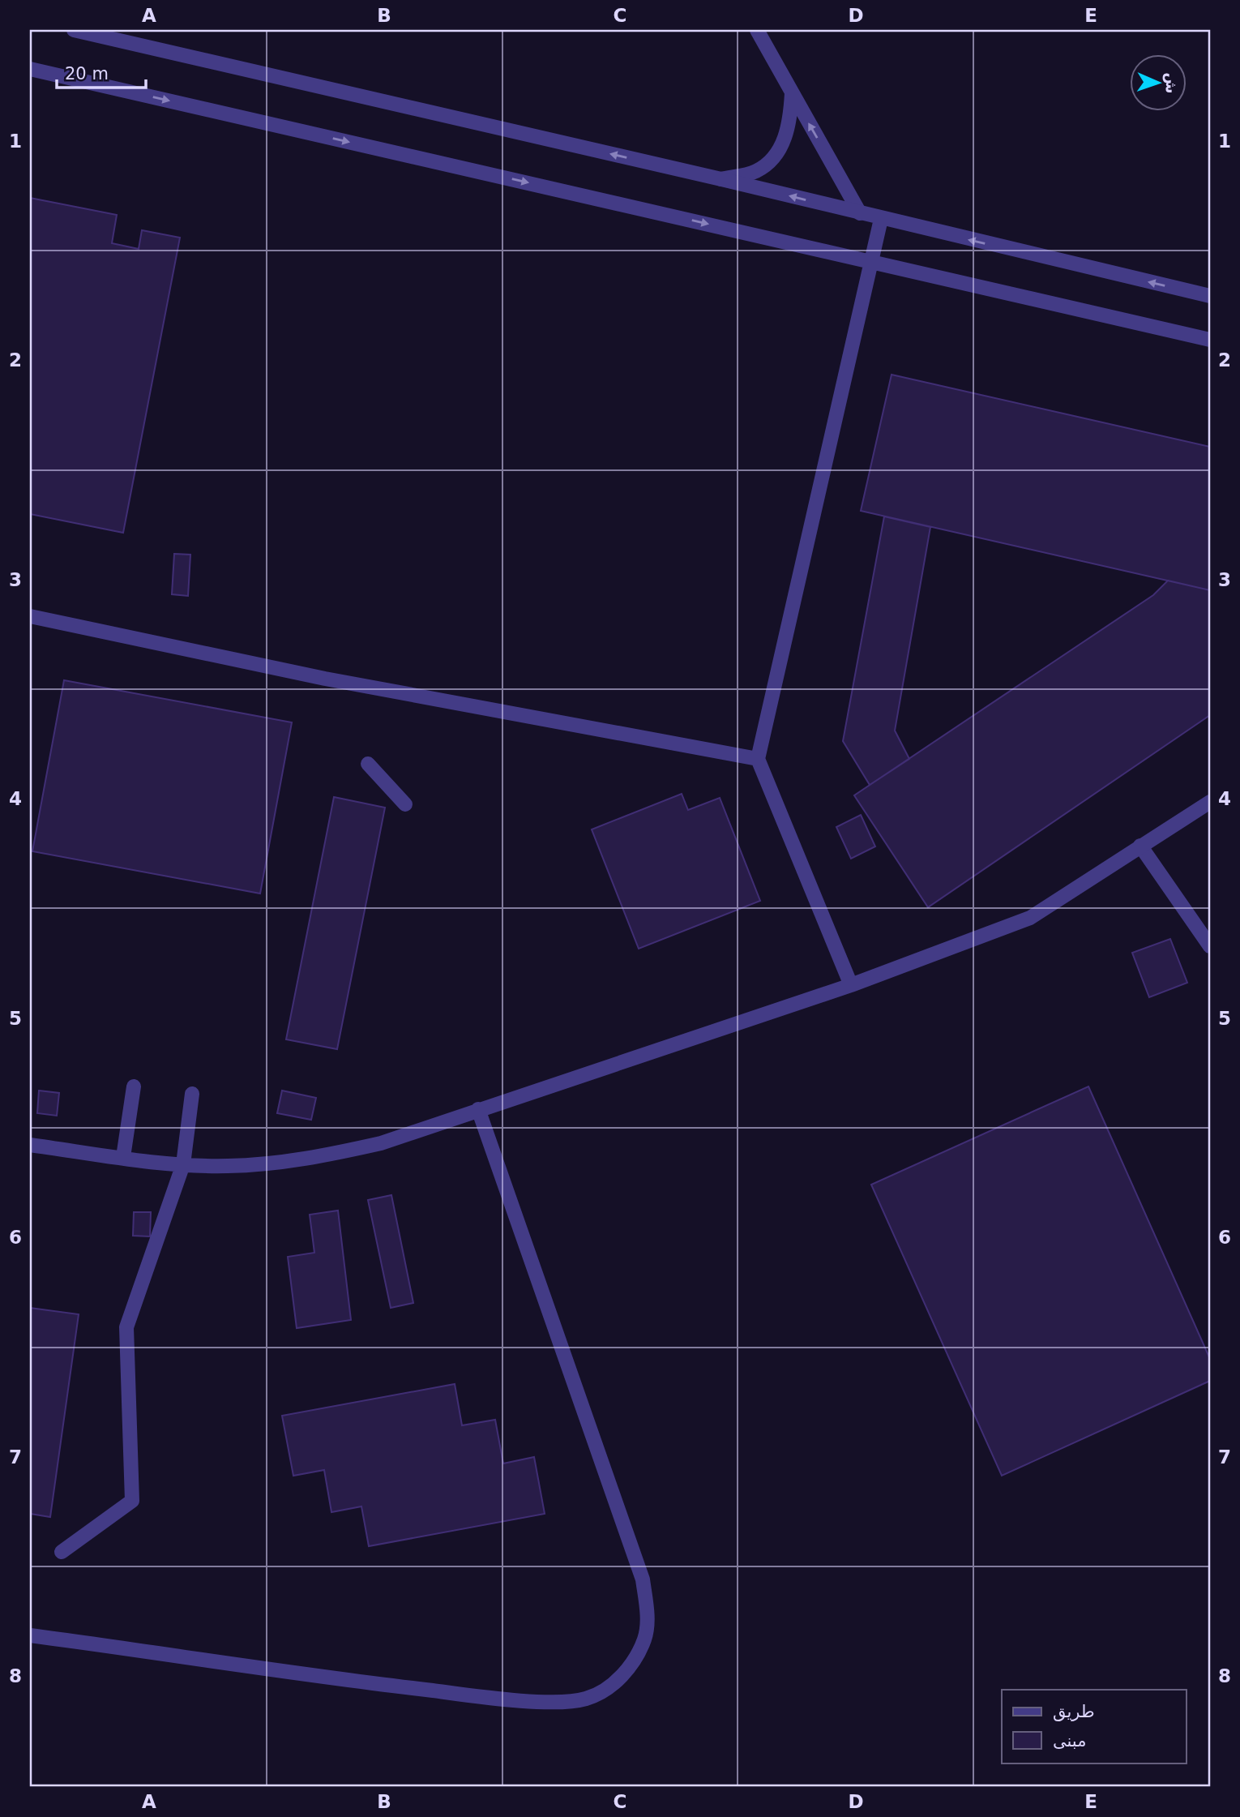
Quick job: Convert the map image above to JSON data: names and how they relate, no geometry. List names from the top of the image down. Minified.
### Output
{"legend":["طريق","مبنى"],"scale_bar":"20 m","north":"right","grid":{"columns":["A","B","C","D","E"],"rows":["1","2","3","4","5","6","7","8"]}}
